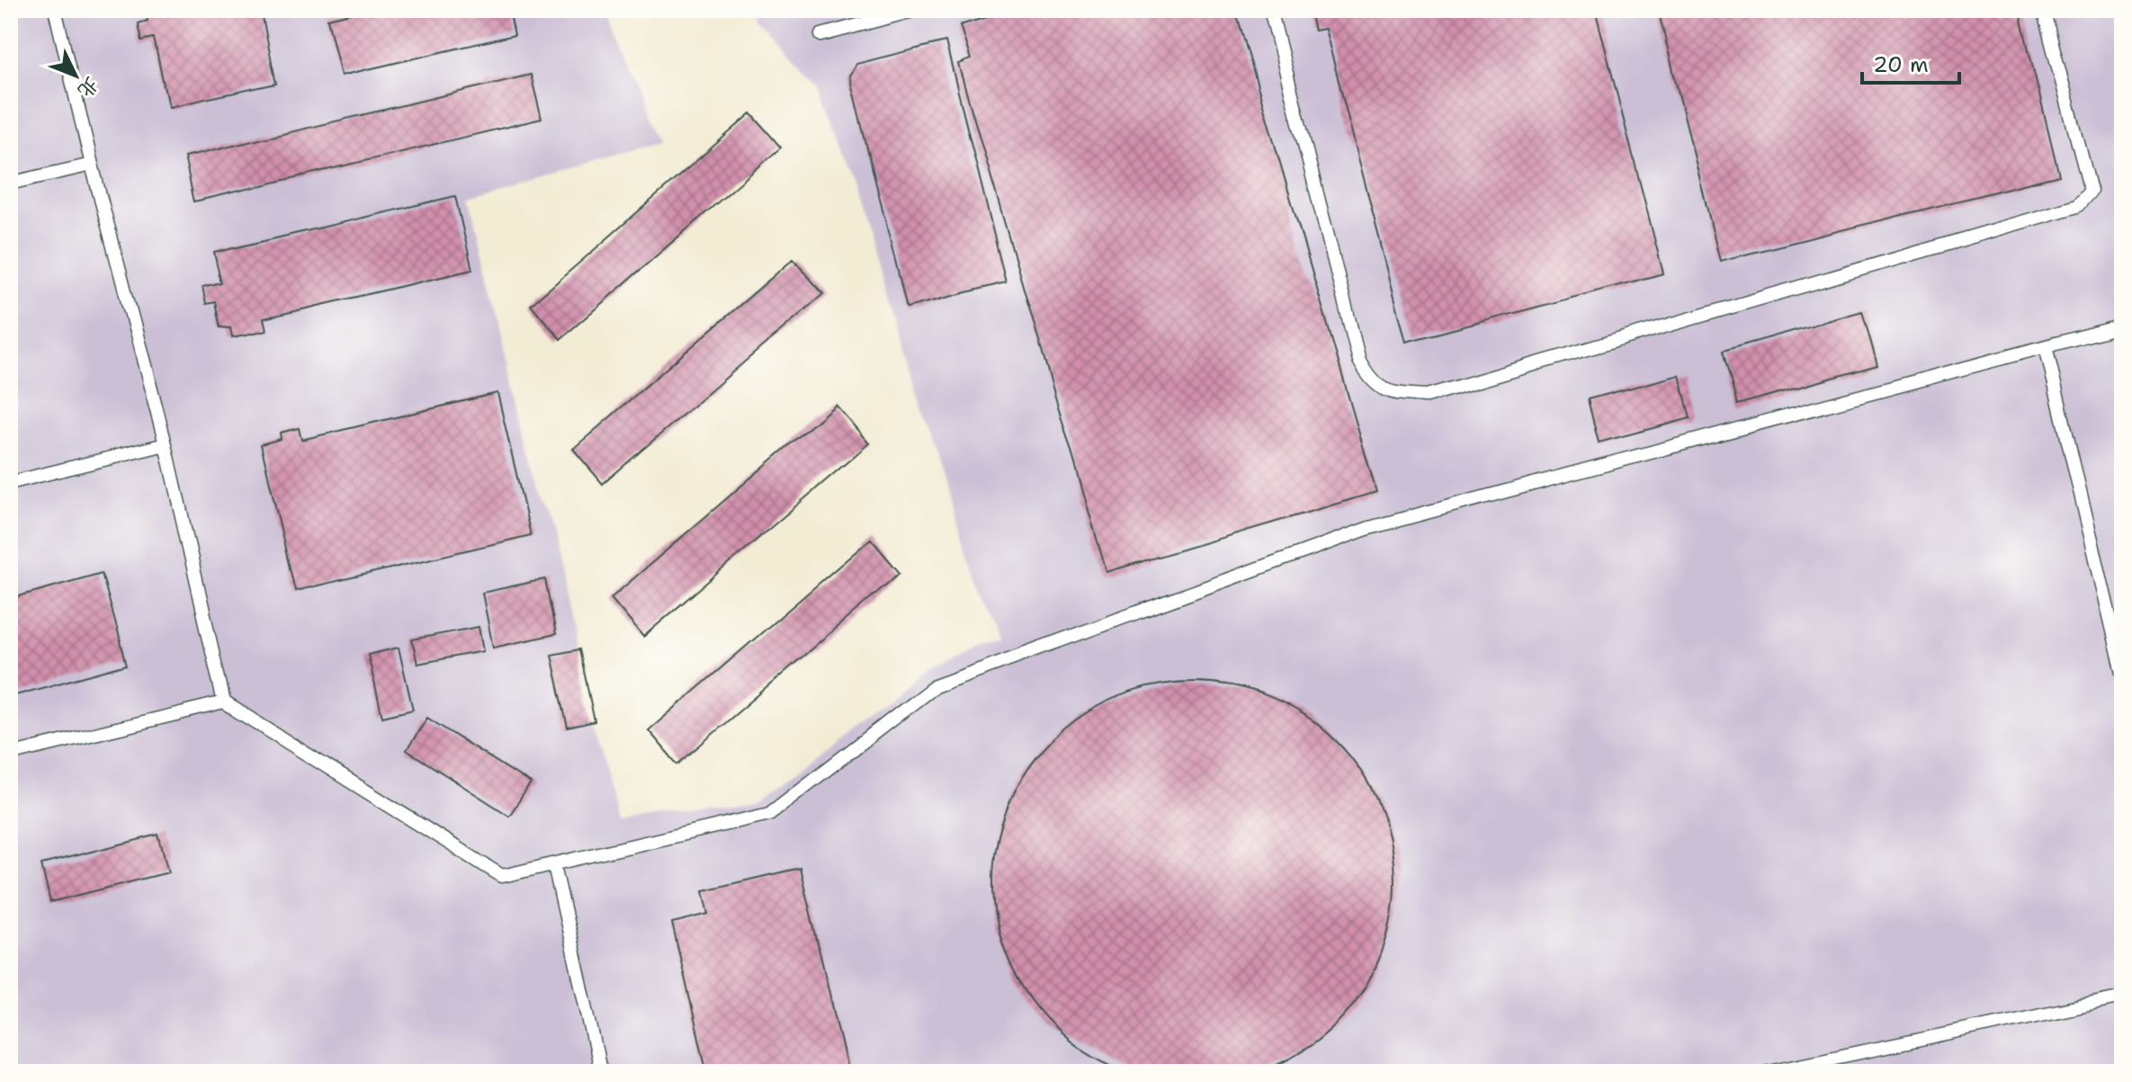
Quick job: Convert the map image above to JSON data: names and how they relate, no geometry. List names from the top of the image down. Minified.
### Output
{"scale_bar":"20 m","north":"bottom right"}
